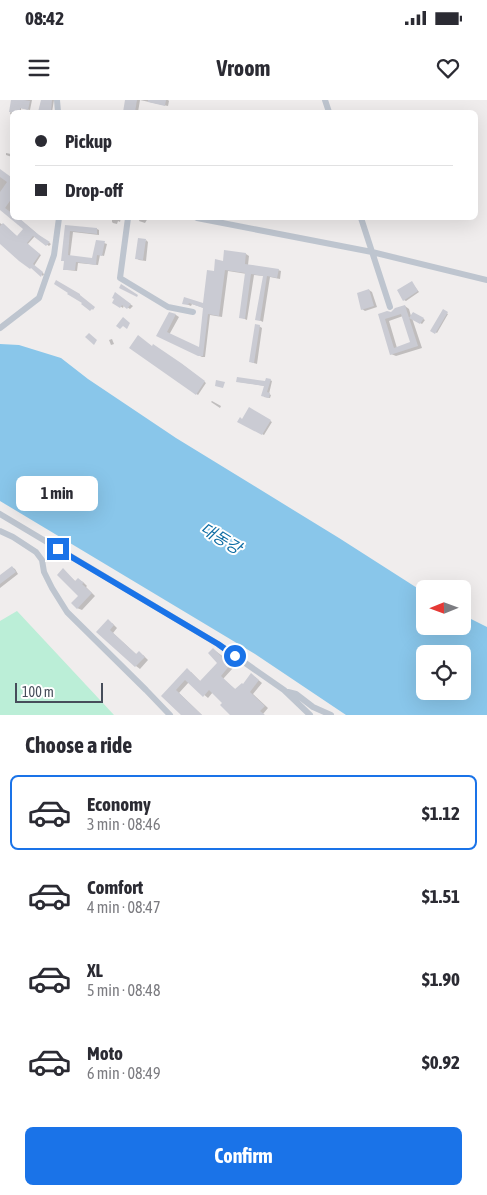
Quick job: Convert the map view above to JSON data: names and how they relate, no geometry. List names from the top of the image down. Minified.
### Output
{"water":["대동강"],"scale_bar":"100 m","north":"left","page":{"status":"08:42","header":"Vroom","banner":["Pickup","Drop-off"],"bubble":"1 min","scale":"100 m","heading":"Choose a ride","list":[{"name":"Economy","note":"3 min · 08:46","value":"$1.12"},{"name":"Comfort","note":"4 min · 08:47","value":"$1.51"},{"name":"XL","note":"5 min · 08:48","value":"$1.90"},{"name":"Moto","note":"6 min · 08:49","value":"$0.92"}],"buttons":"Confirm"}}
